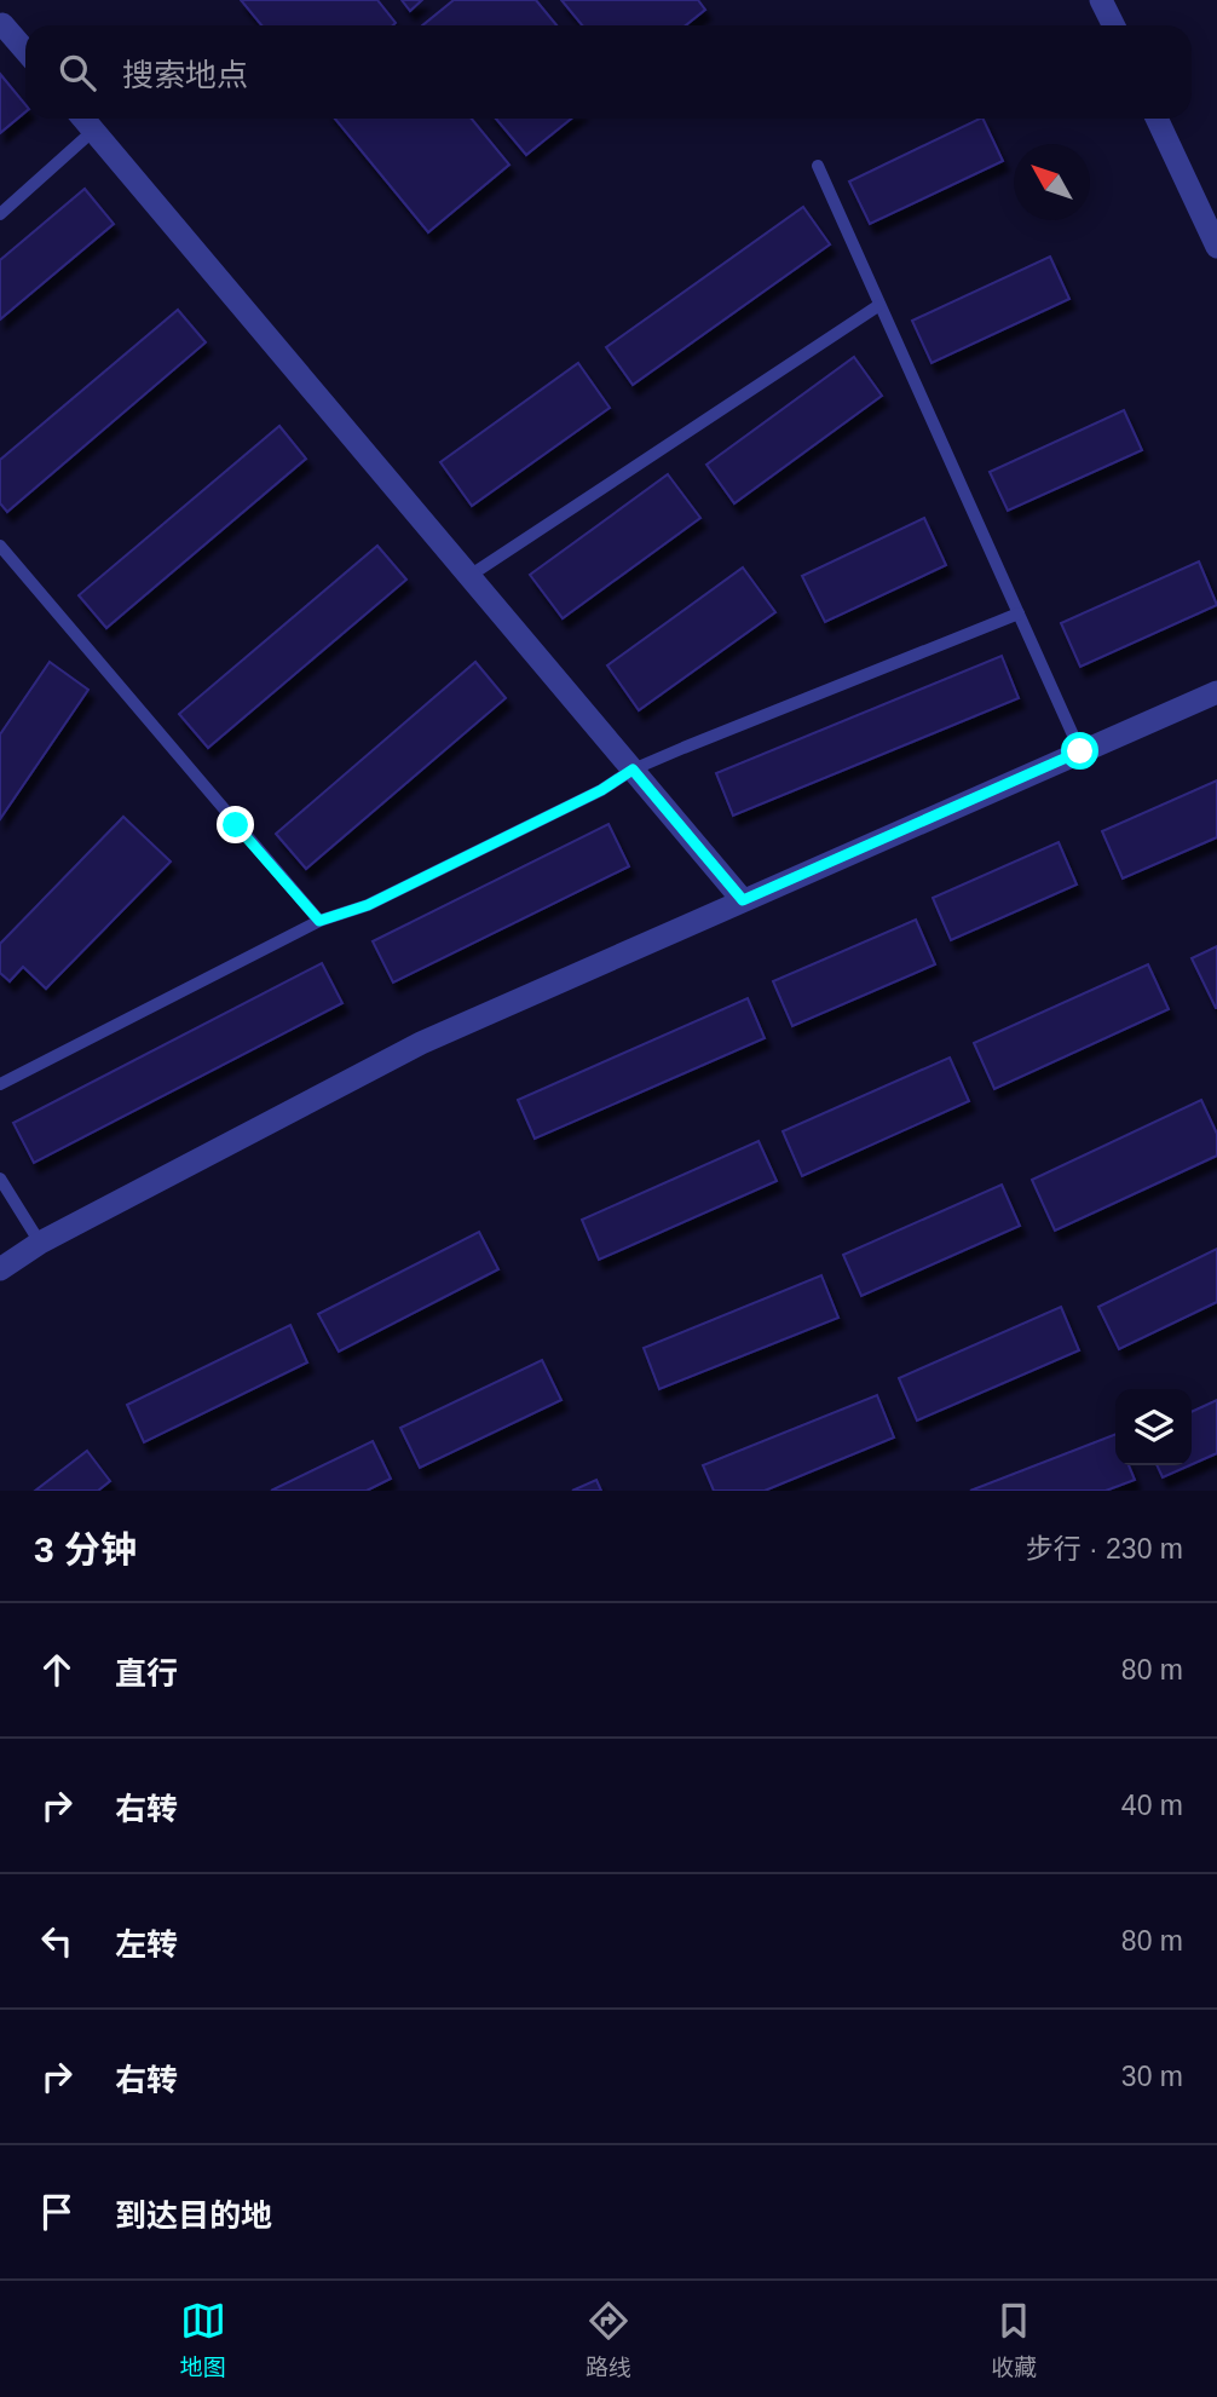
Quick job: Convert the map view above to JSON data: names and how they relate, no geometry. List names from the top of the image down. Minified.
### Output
{"north":"top left","page":{"search":"搜索地点","heading":["3 分钟","步行 · 230 m"],"list":[["直行","80 m"],["右转","40 m"],["左转","80 m"],["右转","30 m"],"到达目的地"],"nav":["地图","路线","收藏"]}}
